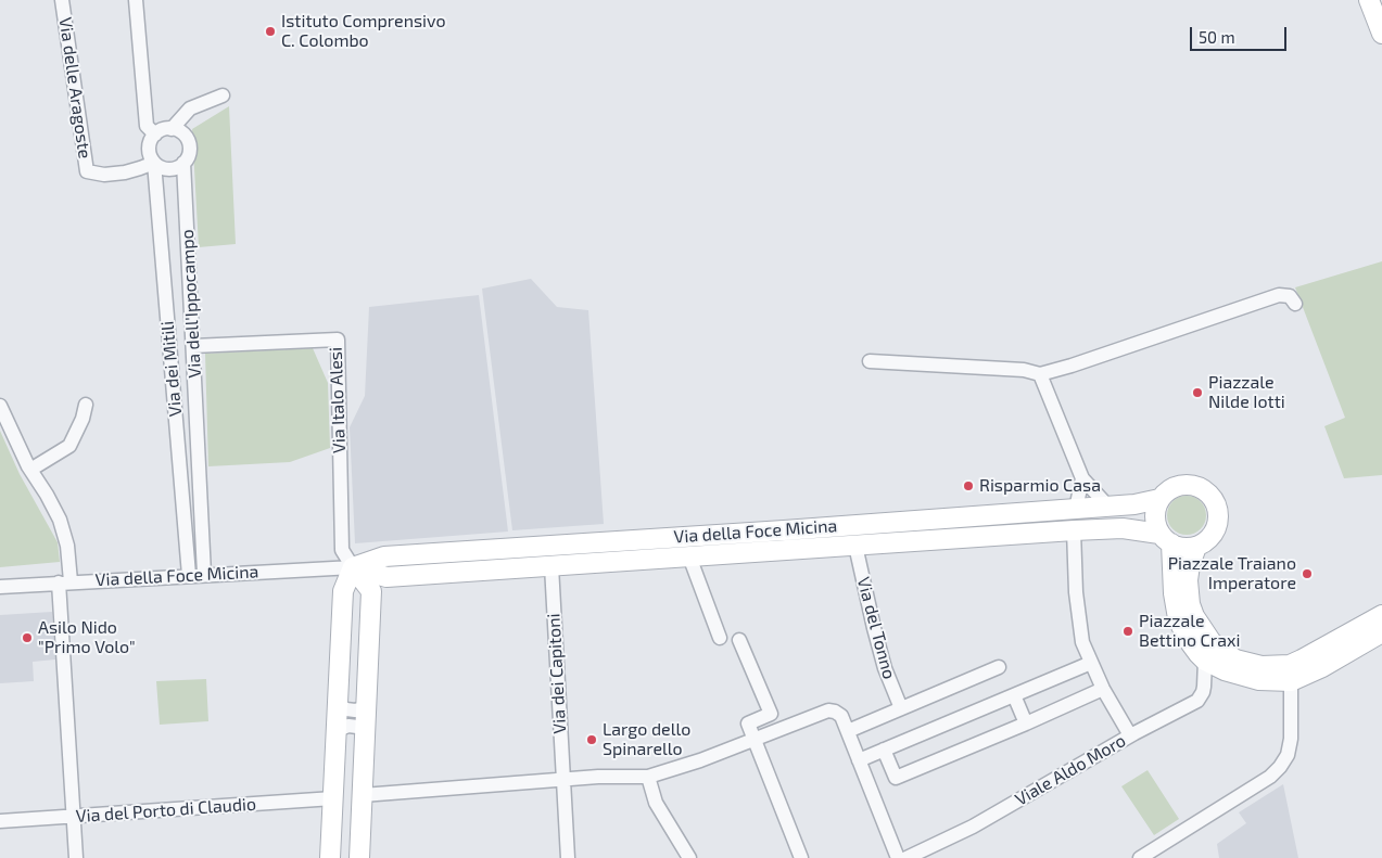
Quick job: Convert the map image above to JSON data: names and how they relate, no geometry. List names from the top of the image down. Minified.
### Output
{"streets":{"street":["Via delle Aragoste","Via dell'Ippocampo","Via dei Mitili","Via Italo Alesi","Via della Foce Micina","Via del Tonno","Via dei Capitoni","Viale Aldo Moro","Via del Porto di Claudio"]},"crossings":[["Via delle Aragoste","Via dell'Ippocampo"],["Via delle Aragoste","Via dei Mitili"],["Via dell'Ippocampo","Via dei Mitili"],["Via dell'Ippocampo","Via Italo Alesi"],["Via dell'Ippocampo","Via della Foce Micina"],["Via dei Mitili","Via della Foce Micina"],["Via Italo Alesi","Via della Foce Micina"],["Via della Foce Micina","Via del Tonno"],["Via della Foce Micina","Via dei Capitoni"]],"places":["Istituto Comprensivo C. Colombo","Piazzale Nilde Iotti","Risparmio Casa","Piazzale Traiano Imperatore","Piazzale Bettino Craxi","Asilo Nido \"Primo Volo\"","Largo dello Spinarello"],"scale_bar":"50 m"}
